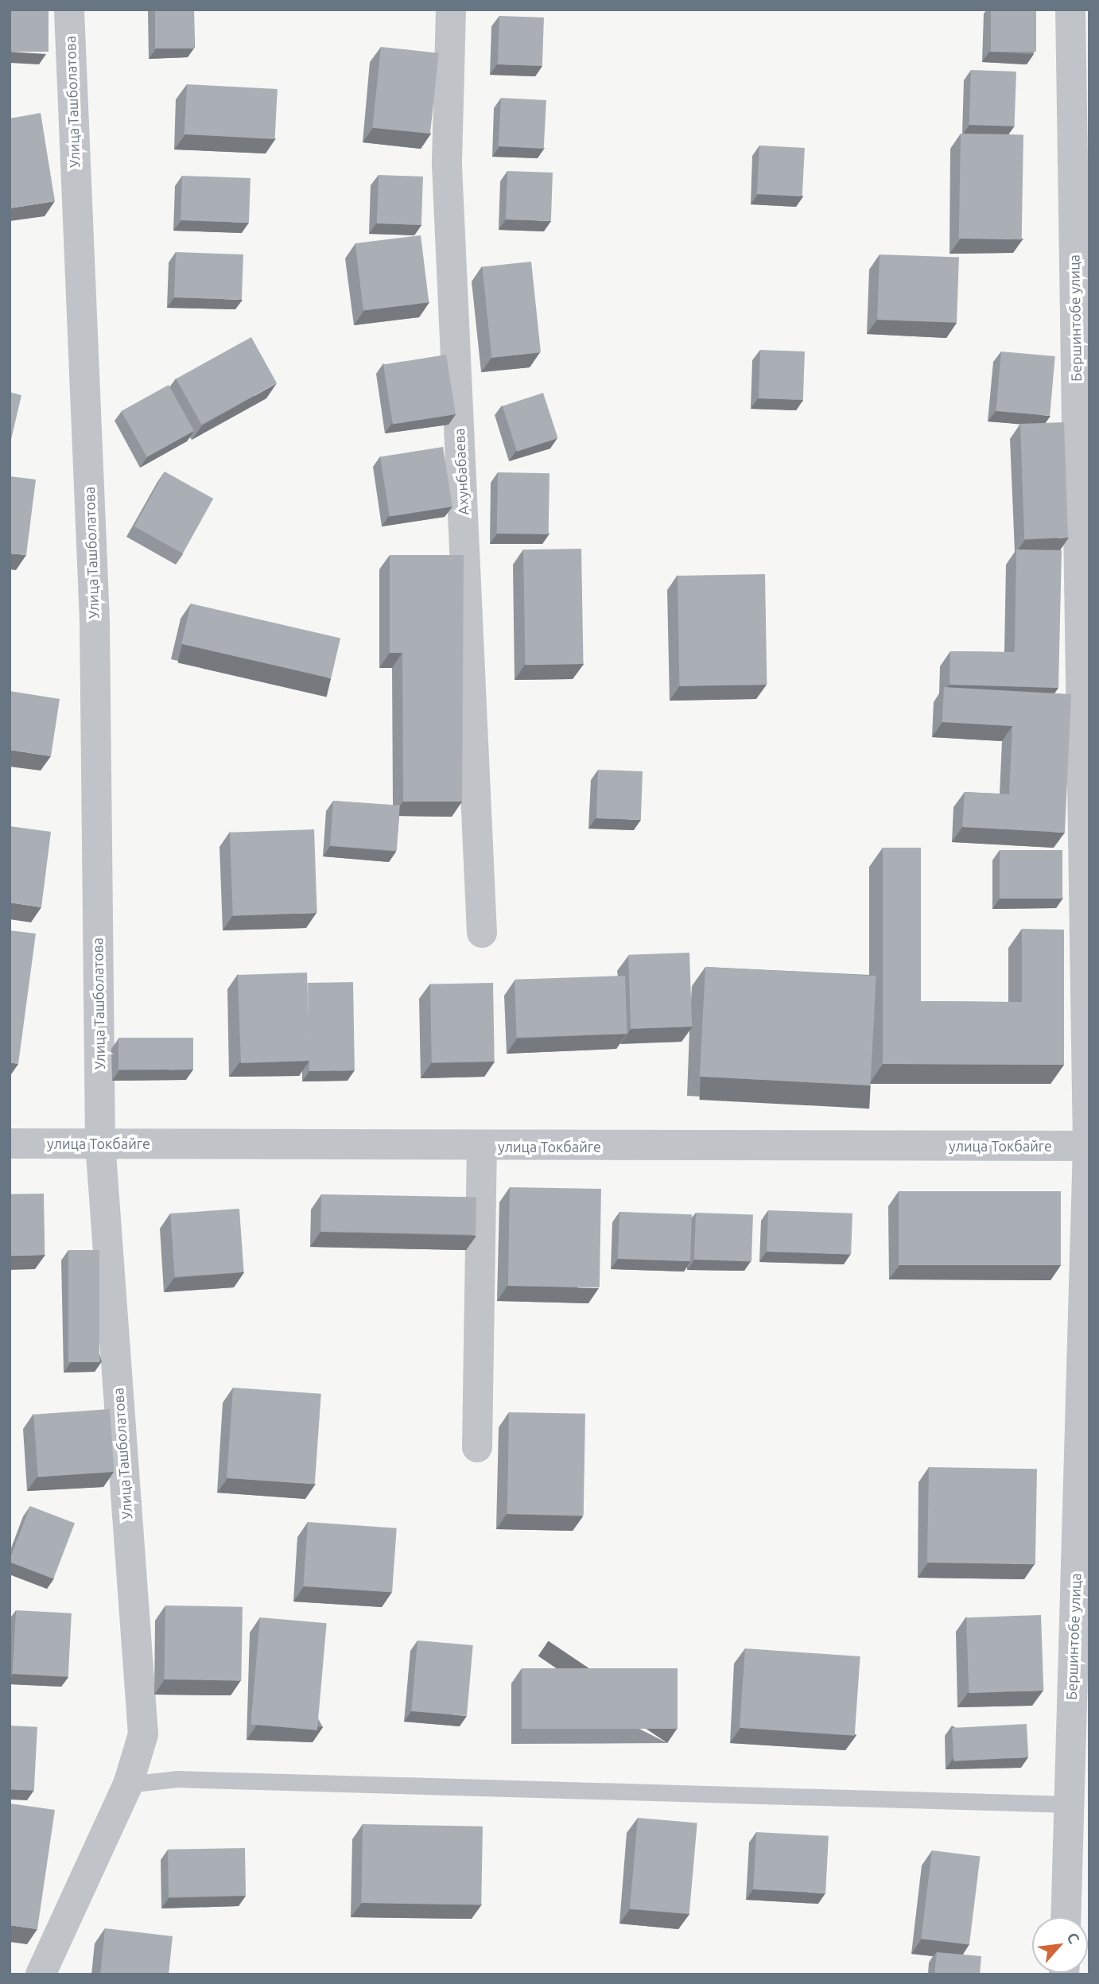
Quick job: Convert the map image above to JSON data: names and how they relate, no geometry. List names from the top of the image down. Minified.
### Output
{"streets":{"street":["Улица Ташболатова","Бершинтобе улица","Ахунбабаева","улица Токбайге"]},"crossings":[["Улица Ташболатова","улица Токбайге"],["Бершинтобе улица","улица Токбайге"]],"north":"top right"}
